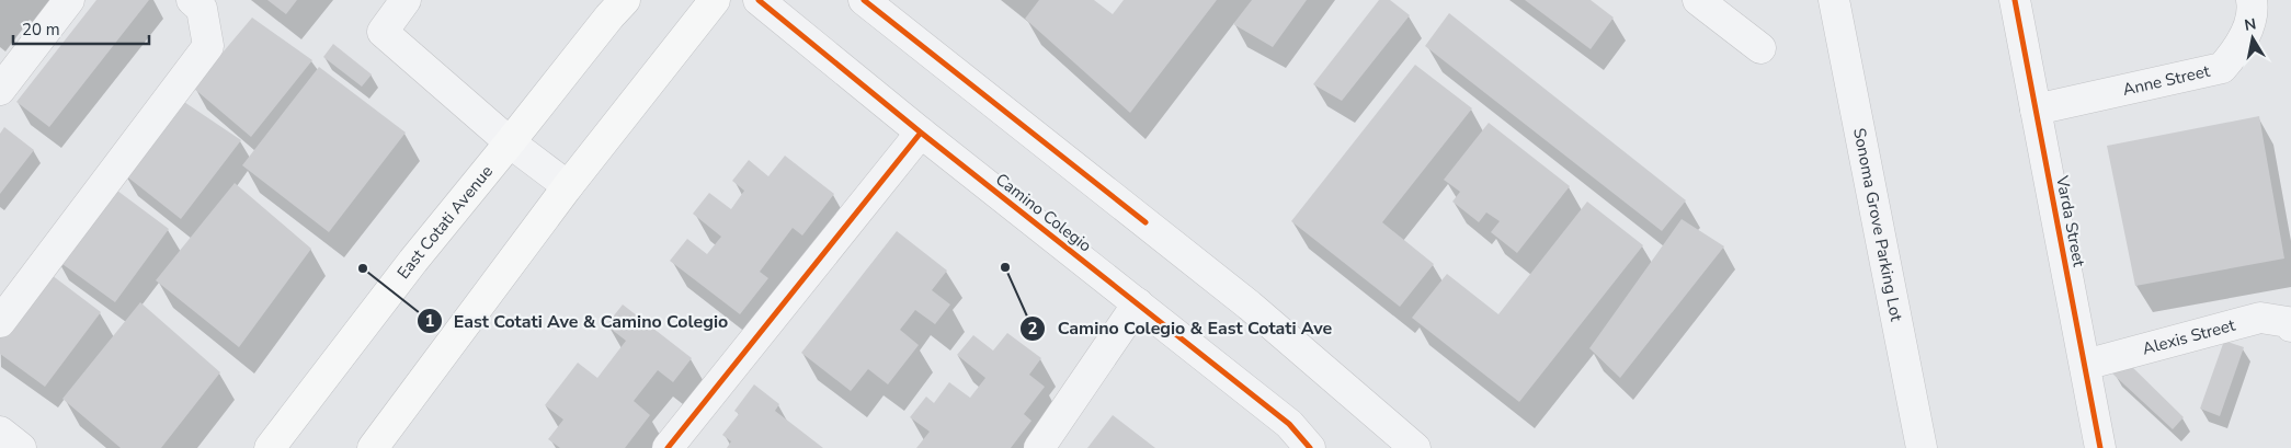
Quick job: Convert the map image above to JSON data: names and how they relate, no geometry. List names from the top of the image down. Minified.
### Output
{"streets":{"main road":["East Cotati Avenue"],"street":["Anne Street","Camino Colegio","Varda Street","Sonoma Grove Parking Lot","Alexis Street"]},"crossings":[["Anne Street","Varda Street"],["Varda Street","Alexis Street"]],"places":["Camino Colegio & East Cotati Ave","East Cotati Ave & Camino Colegio"],"scale_bar":"20 m","north":"top"}
